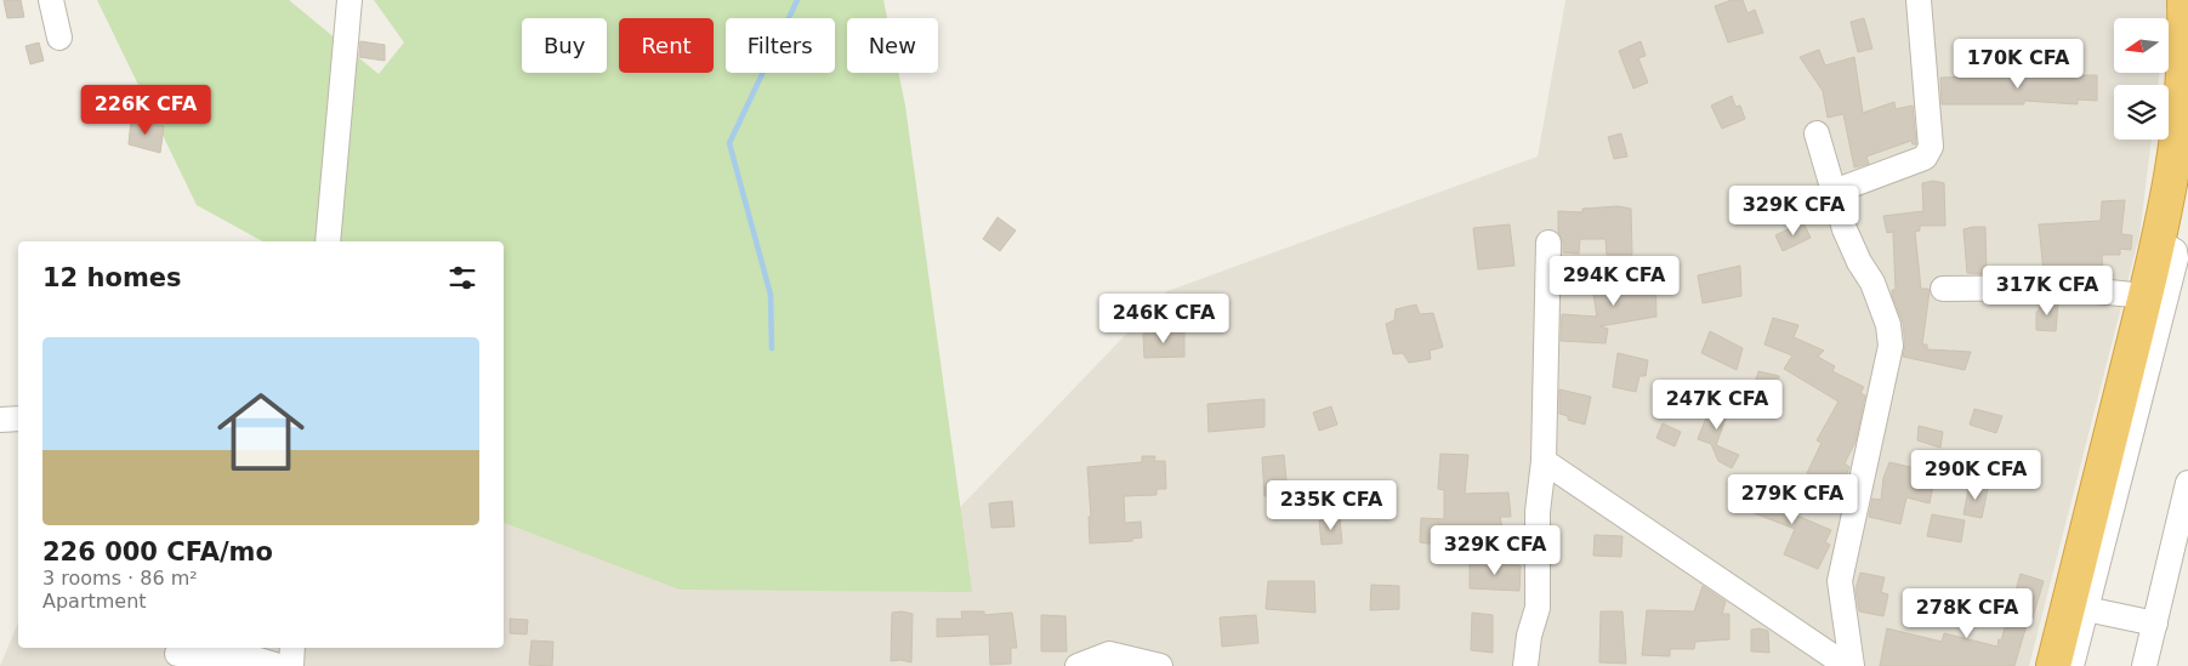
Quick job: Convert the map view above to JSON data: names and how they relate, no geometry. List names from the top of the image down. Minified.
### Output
{"north":"left","page":{"chip":["Buy","Rent","Filters","New"],"price":["170K CFA","226K CFA","329K CFA","294K CFA","317K CFA","246K CFA","247K CFA","290K CFA","279K CFA","235K CFA","329K CFA","278K CFA"],"heading":"12 homes","list":[{"name":"226 000 CFA/mo","note":"3 rooms · 86 m² · Apartment"}]}}
